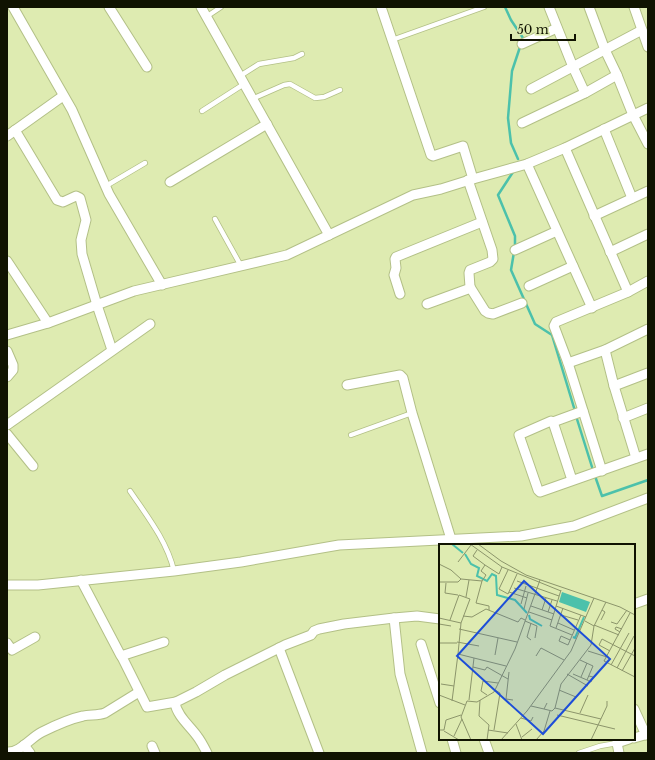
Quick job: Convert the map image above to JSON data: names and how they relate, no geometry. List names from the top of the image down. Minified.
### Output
{"scale_bar":"50 m"}
